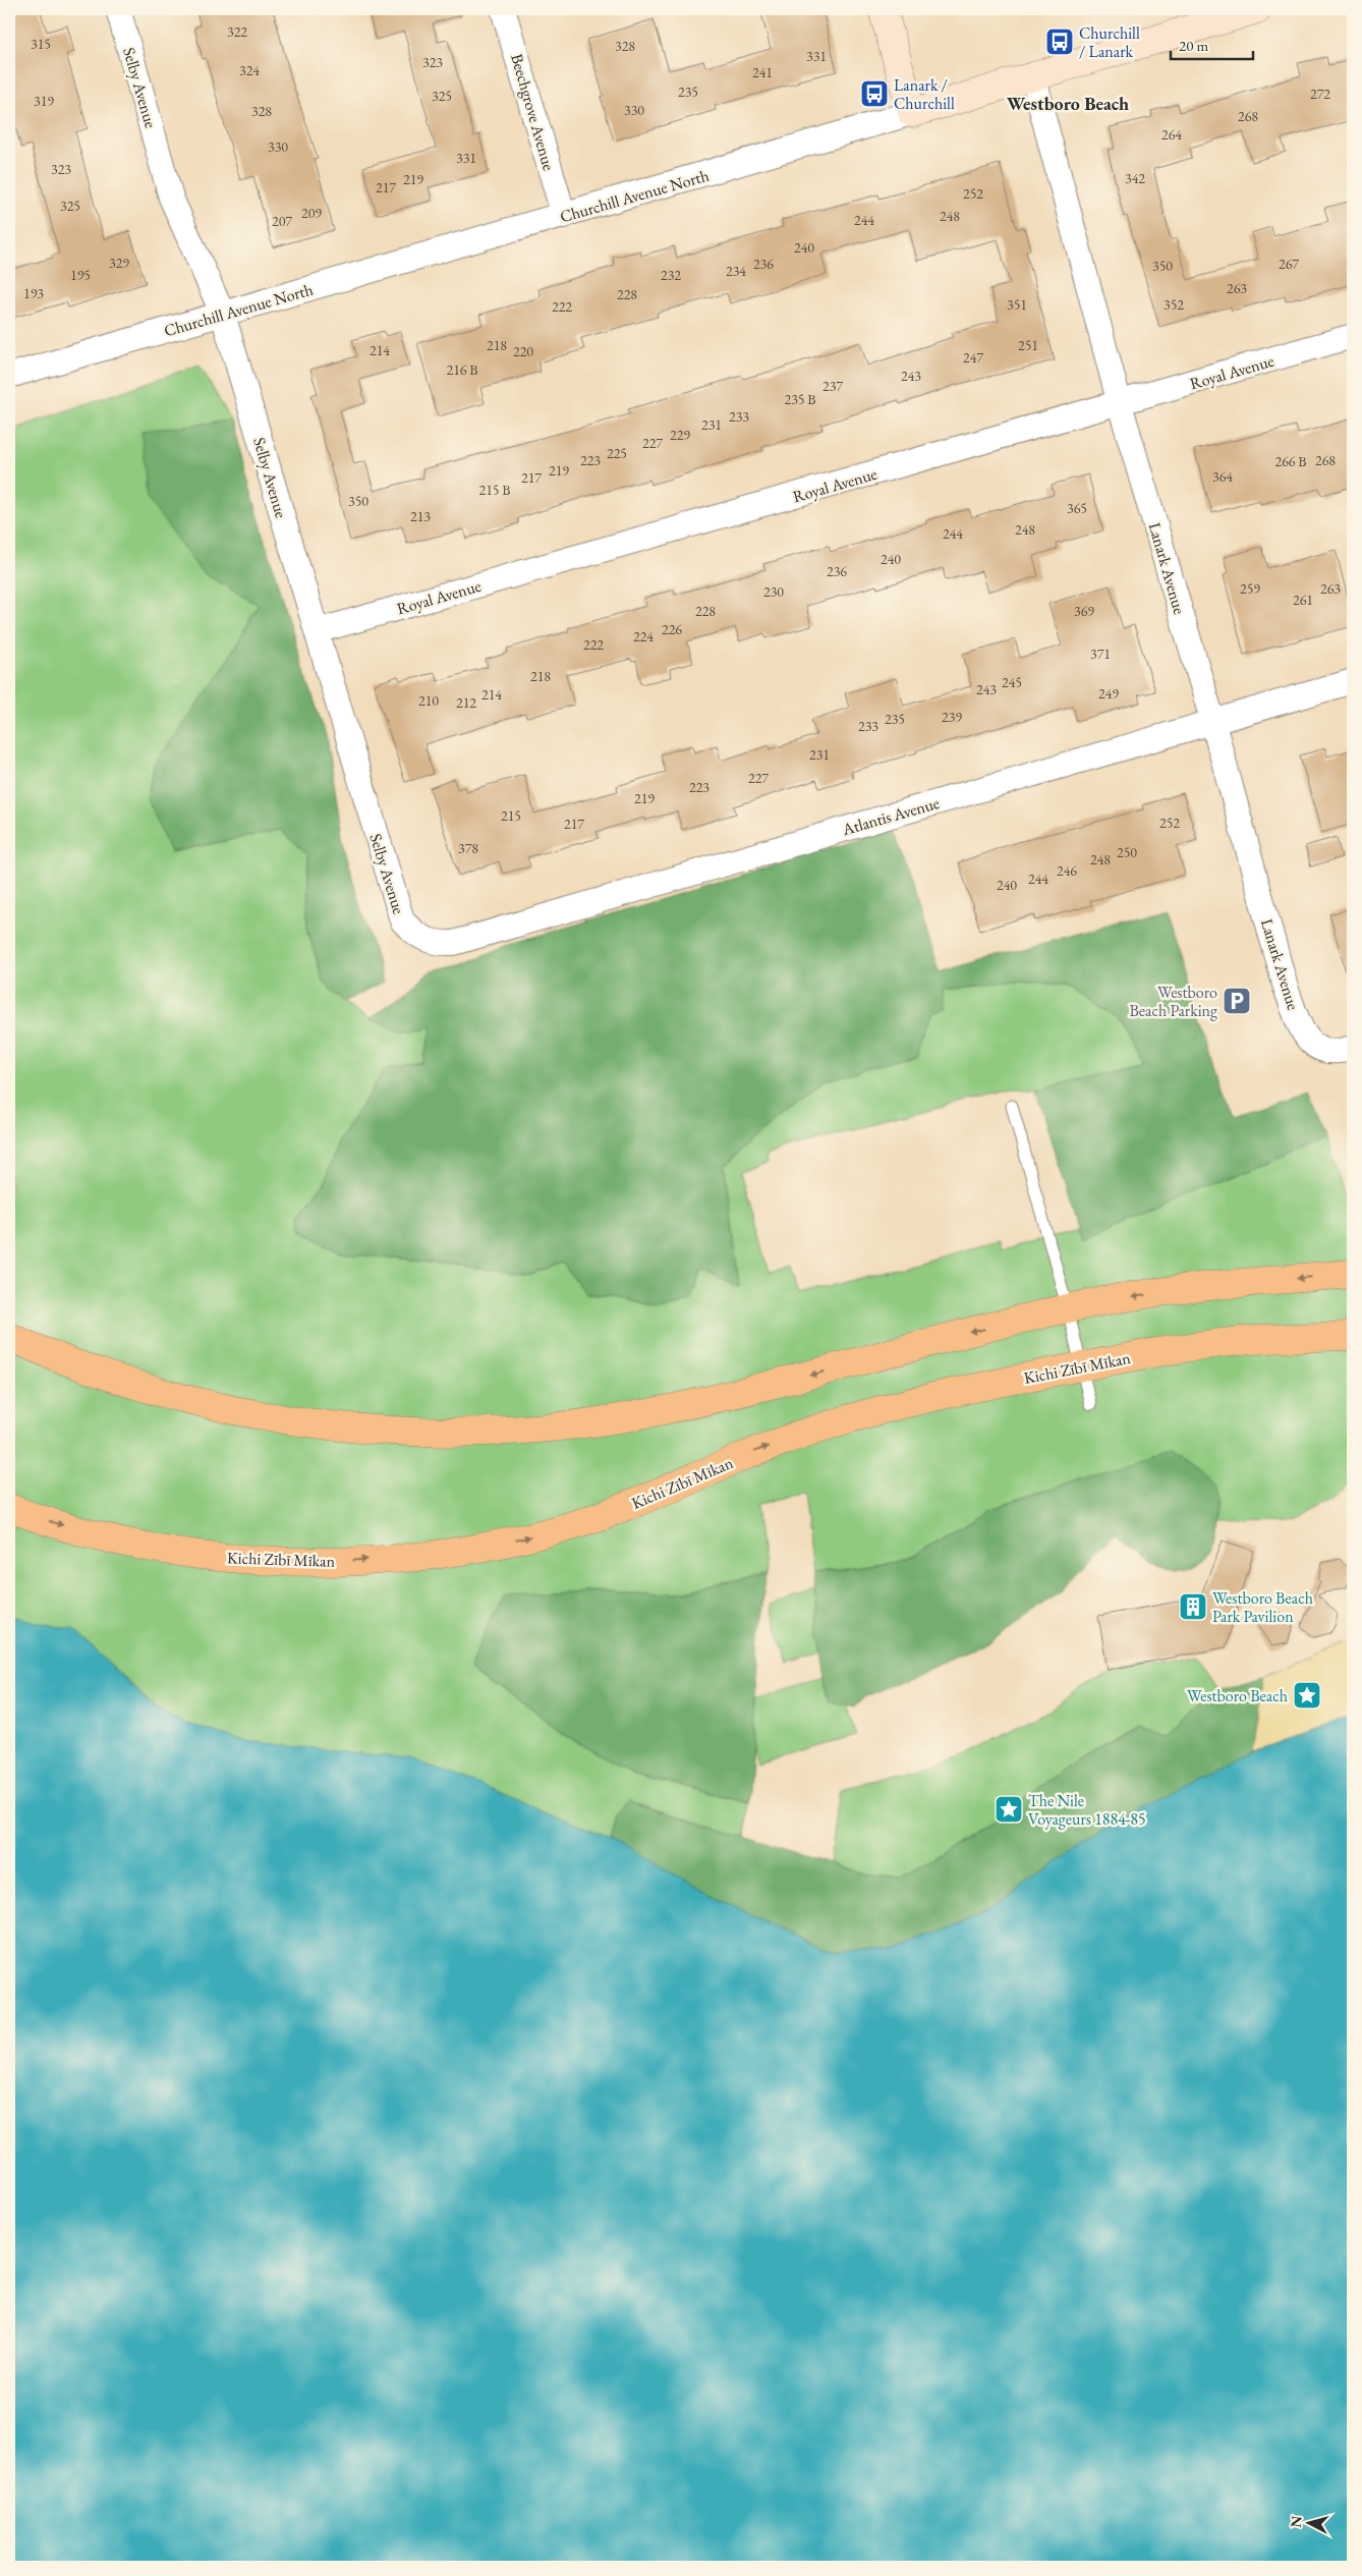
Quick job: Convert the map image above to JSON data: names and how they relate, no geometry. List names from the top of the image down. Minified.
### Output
{"streets":{"highway":["Kichi Zībī Mīkan"],"street":["Selby Avenue","Beechgrove Avenue","Churchill Avenue North","Royal Avenue","Lanark Avenue","Atlantis Avenue"]},"crossings":[["Selby Avenue","Churchill Avenue North"],["Selby Avenue","Royal Avenue"],["Selby Avenue","Atlantis Avenue"],["Beechgrove Avenue","Churchill Avenue North"],["Churchill Avenue North","Lanark Avenue"],["Royal Avenue","Lanark Avenue"],["Lanark Avenue","Atlantis Avenue"]],"districts":["Westboro Beach"],"places":{"bus stop":["Churchill / Lanark","Lanark / Churchill"],"parking":["Westboro Beach Parking"],"building":["Westboro Beach Park Pavilion"],"place":["Westboro Beach","The Nile Voyageurs 1884-85"]},"house_numbers":["322","315","328","331","323","324","241","235","272","325","319","330","328","268","264","330","331","323","342","219","217","252","325","209","248","244","207","240","329","236","267","350","234","195","232","263","193","228","351","352","222","218","251","214","220","247","216 B","243","237","235 B","233","231","229","227","225","223","268","266 B","219","364","217","215 B","350","365","213","248","244","240","236","259","263","230","261","228","369","226","224","222","371","218","245","243","249","214","210","212","239","235","233","231","227","223","219","215","252","217","378","250","248","246","244","240"],"scale_bar":"20 m","north":"left"}
